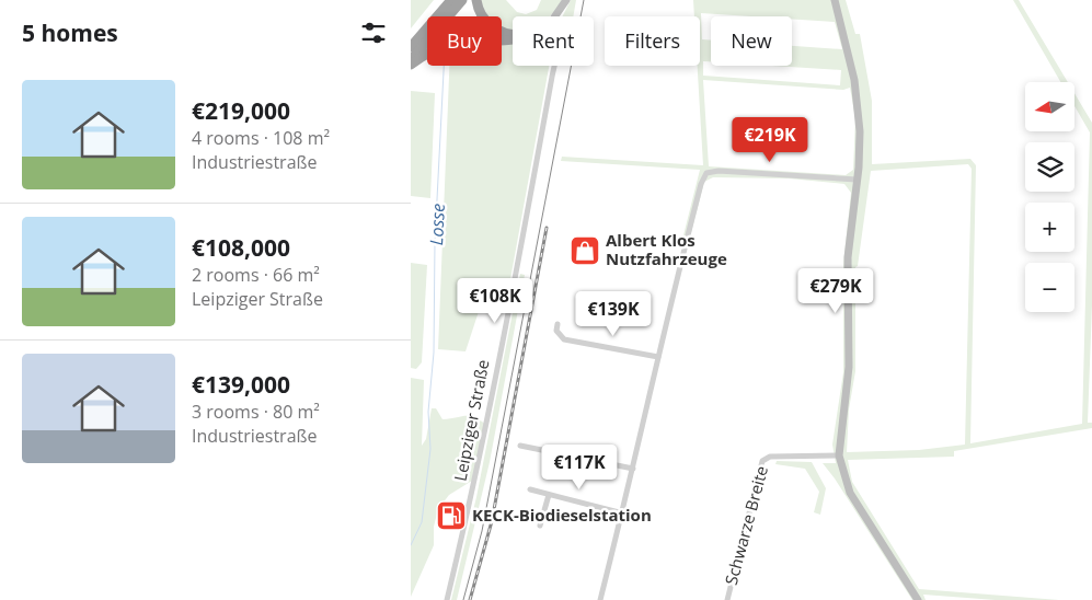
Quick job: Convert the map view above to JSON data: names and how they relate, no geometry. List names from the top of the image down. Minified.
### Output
{"streets":{"street":["Leipziger Straße","Schwarze Breite"]},"water":["Losse"],"places":{"shop":["Albert Klos Nutzfahrzeuge"],"fuel station":["KECK-Biodieselstation"]},"north":"left","page":{"heading":"5 homes","chip":["Buy","Rent","Filters","New"],"list":[{"name":"€219,000","note":"4 rooms · 108 m² · Industriestraße"},{"name":"€108,000","note":"2 rooms · 66 m² · Leipziger Straße"},{"name":"€139,000","note":"3 rooms · 80 m² · Industriestraße"}],"map_buttons":["+","−"],"price":["€219K","€279K","€108K","€139K","€117K"]}}
